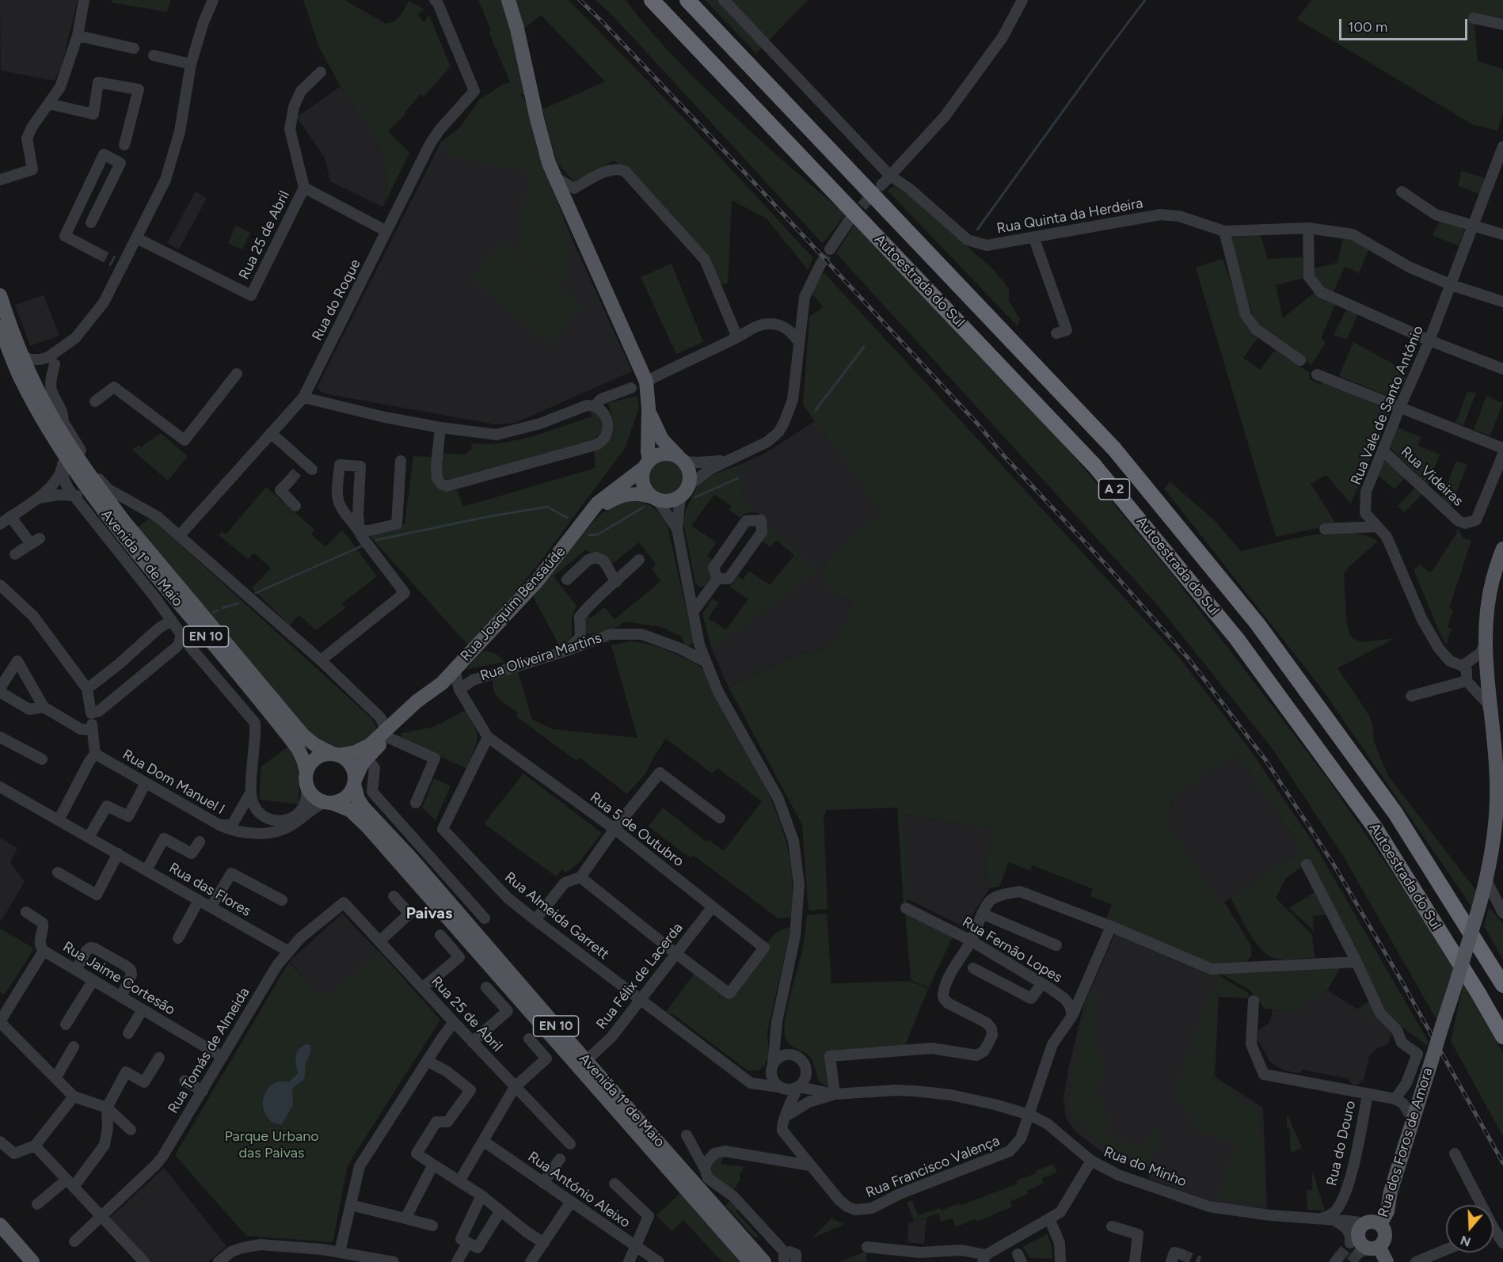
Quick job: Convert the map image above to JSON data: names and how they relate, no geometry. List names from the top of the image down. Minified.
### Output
{"streets":{"highway":["Autoestrada do Sul","A 2"],"main road":["Avenida 1º de Maio","Rua Joaquim Bensaúde","EN 10","Rua dos Foros de Amora"],"street":["Rua Quinta da Herdeira","Rua 25 de Abril","Rua do Roque","Rua Vale de Santo António","Rua Videiras","Rua Oliveira Martins","Rua Dom Manuel I","Rua 5 de Outubro","Rua das Flores","Rua Almeida Garrett","Rua Fernão Lopes","Rua Félix de Lacerda","Rua Jaime Cortesão","Rua Tomás de Almeida","Rua do Douro","Rua Francisco Valença","Rua do Minho","Rua António Aleixo"]},"crossings":[["Rua Quinta da Herdeira","Rua Vale de Santo António"],["Rua 25 de Abril","Rua Tomás de Almeida"],["Rua Vale de Santo António","Rua Videiras"],["Avenida 1º de Maio","EN 10"],["Avenida 1º de Maio","Rua Dom Manuel I"],["Avenida 1º de Maio","Rua Félix de Lacerda"],["EN 10","Rua Dom Manuel I"],["Rua Oliveira Martins","Rua 5 de Outubro"],["Rua 5 de Outubro","Rua Almeida Garrett"],["Rua 5 de Outubro","Rua Félix de Lacerda"],["Rua das Flores","Rua Tomás de Almeida"],["Rua Almeida Garrett","Rua Félix de Lacerda"],["Rua Almeida Garrett","Rua do Minho"],["Rua Jaime Cortesão","Rua Tomás de Almeida"],["Rua dos Foros de Amora","Rua do Minho"],["Rua Francisco Valença","Rua do Minho"]],"districts":["Paivas"],"parks":["Parque Urbano das Paivas"],"scale_bar":"100 m","north":"bottom"}
